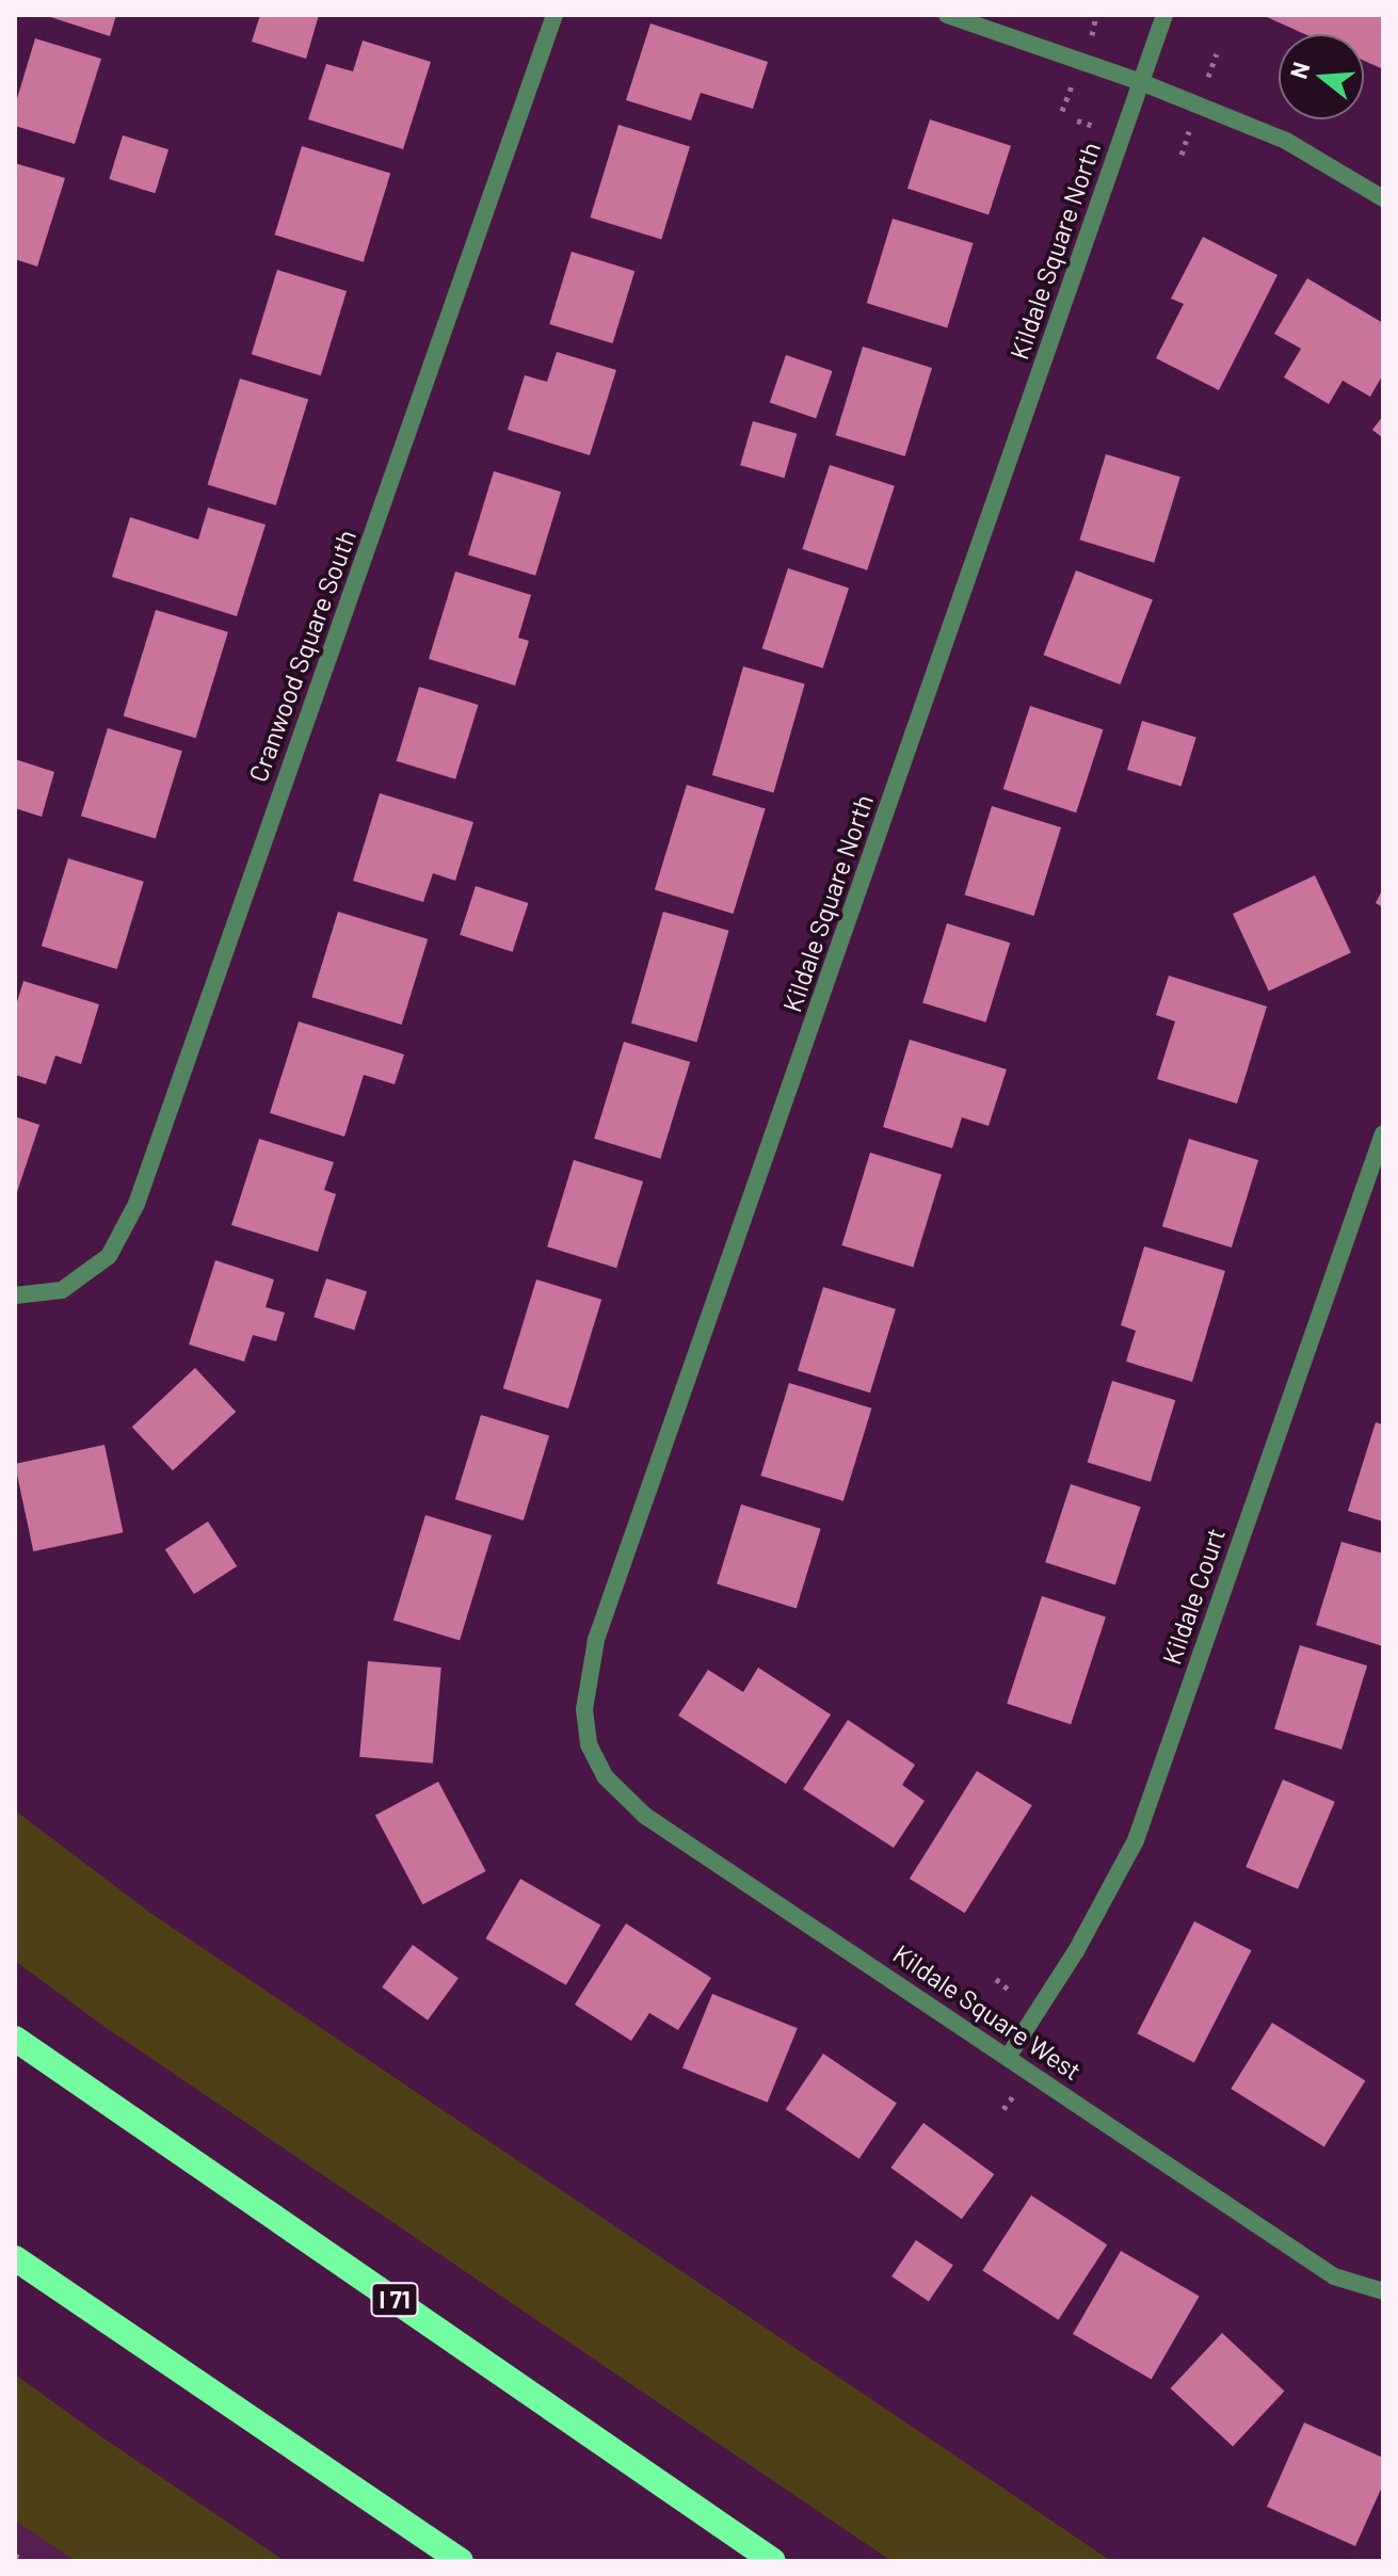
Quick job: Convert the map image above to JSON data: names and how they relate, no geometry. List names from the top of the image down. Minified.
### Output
{"streets":{"highway":["I 71"],"street":["Kildale Square North","Cranwood Square South","Kildale Court","Kildale Square West"]},"crossings":[["Kildale Square North","Kildale Square West"],["Kildale Court","Kildale Square West"]],"north":"left"}
